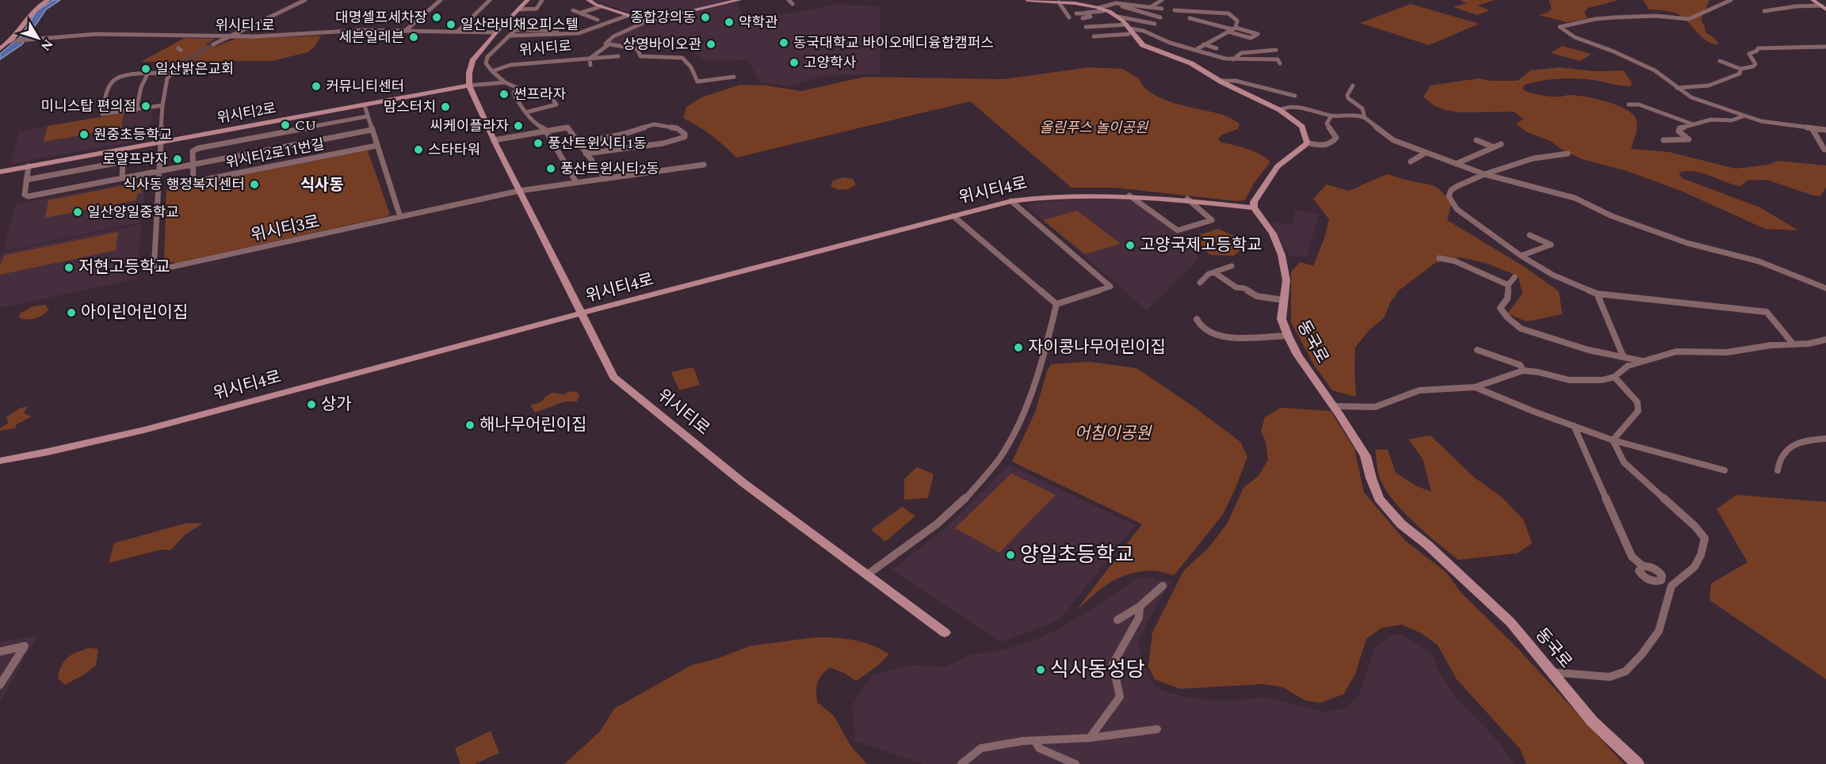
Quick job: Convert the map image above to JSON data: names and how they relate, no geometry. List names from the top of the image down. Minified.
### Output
{"streets":{"street":["위시티1로","위시티로","위시티2로","위시티2로11번길","위시티4로","위시티3로","동국로"]},"crossings":[["위시티1로","위시티로"],["위시티로","위시티2로"],["위시티로","위시티4로"],["위시티로","위시티3로"],["위시티2로","위시티3로"],["위시티2로11번길","위시티3로"],["위시티4로","동국로"]],"districts":["식사동"],"parks":["올림푸스 놀이공원","어침이공원"],"places":["대명셀프세차장","종합강의동","약학관","일산라비채오피스텔","세븐일레븐","동국대학교 바이오메디융합캠퍼스","상영바이오관","고양학사","일산밝은교회","커뮤니티센터","썬프라자","미니스탑 편의점","맘스터치","CU","씨케이플라자","원중초등학교","풍산트윈시티1동","스타타워","로얄프라자","풍산트윈시티2동","식사동 행정복지센터","일산양일중학교","고양국제고등학교","저현고등학교","아이린어린이집","자이콩나무어린이집","상가","해나무어린이집","양일초등학교","식사동성당"],"north":"bottom right"}
